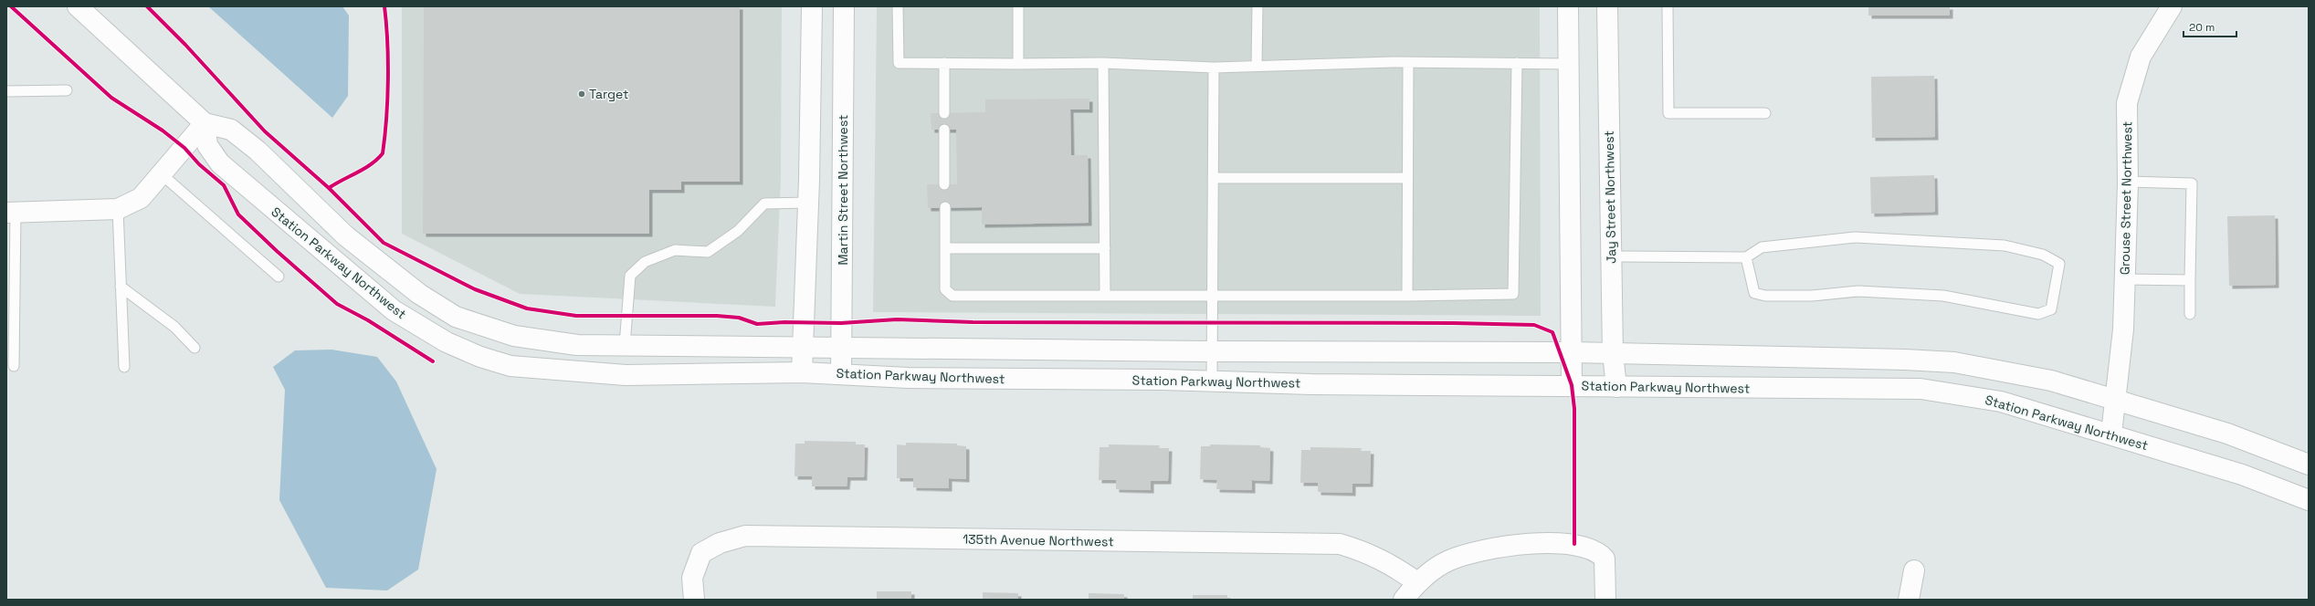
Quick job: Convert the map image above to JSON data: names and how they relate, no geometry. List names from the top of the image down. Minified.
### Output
{"streets":{"street":["Martin Street Northwest","Jay Street Northwest","Grouse Street Northwest","Station Parkway Northwest","135th Avenue Northwest"]},"crossings":[["Martin Street Northwest","Station Parkway Northwest"],["Jay Street Northwest","Station Parkway Northwest"],["Grouse Street Northwest","Station Parkway Northwest"]],"places":["Target"],"scale_bar":"20 m"}
